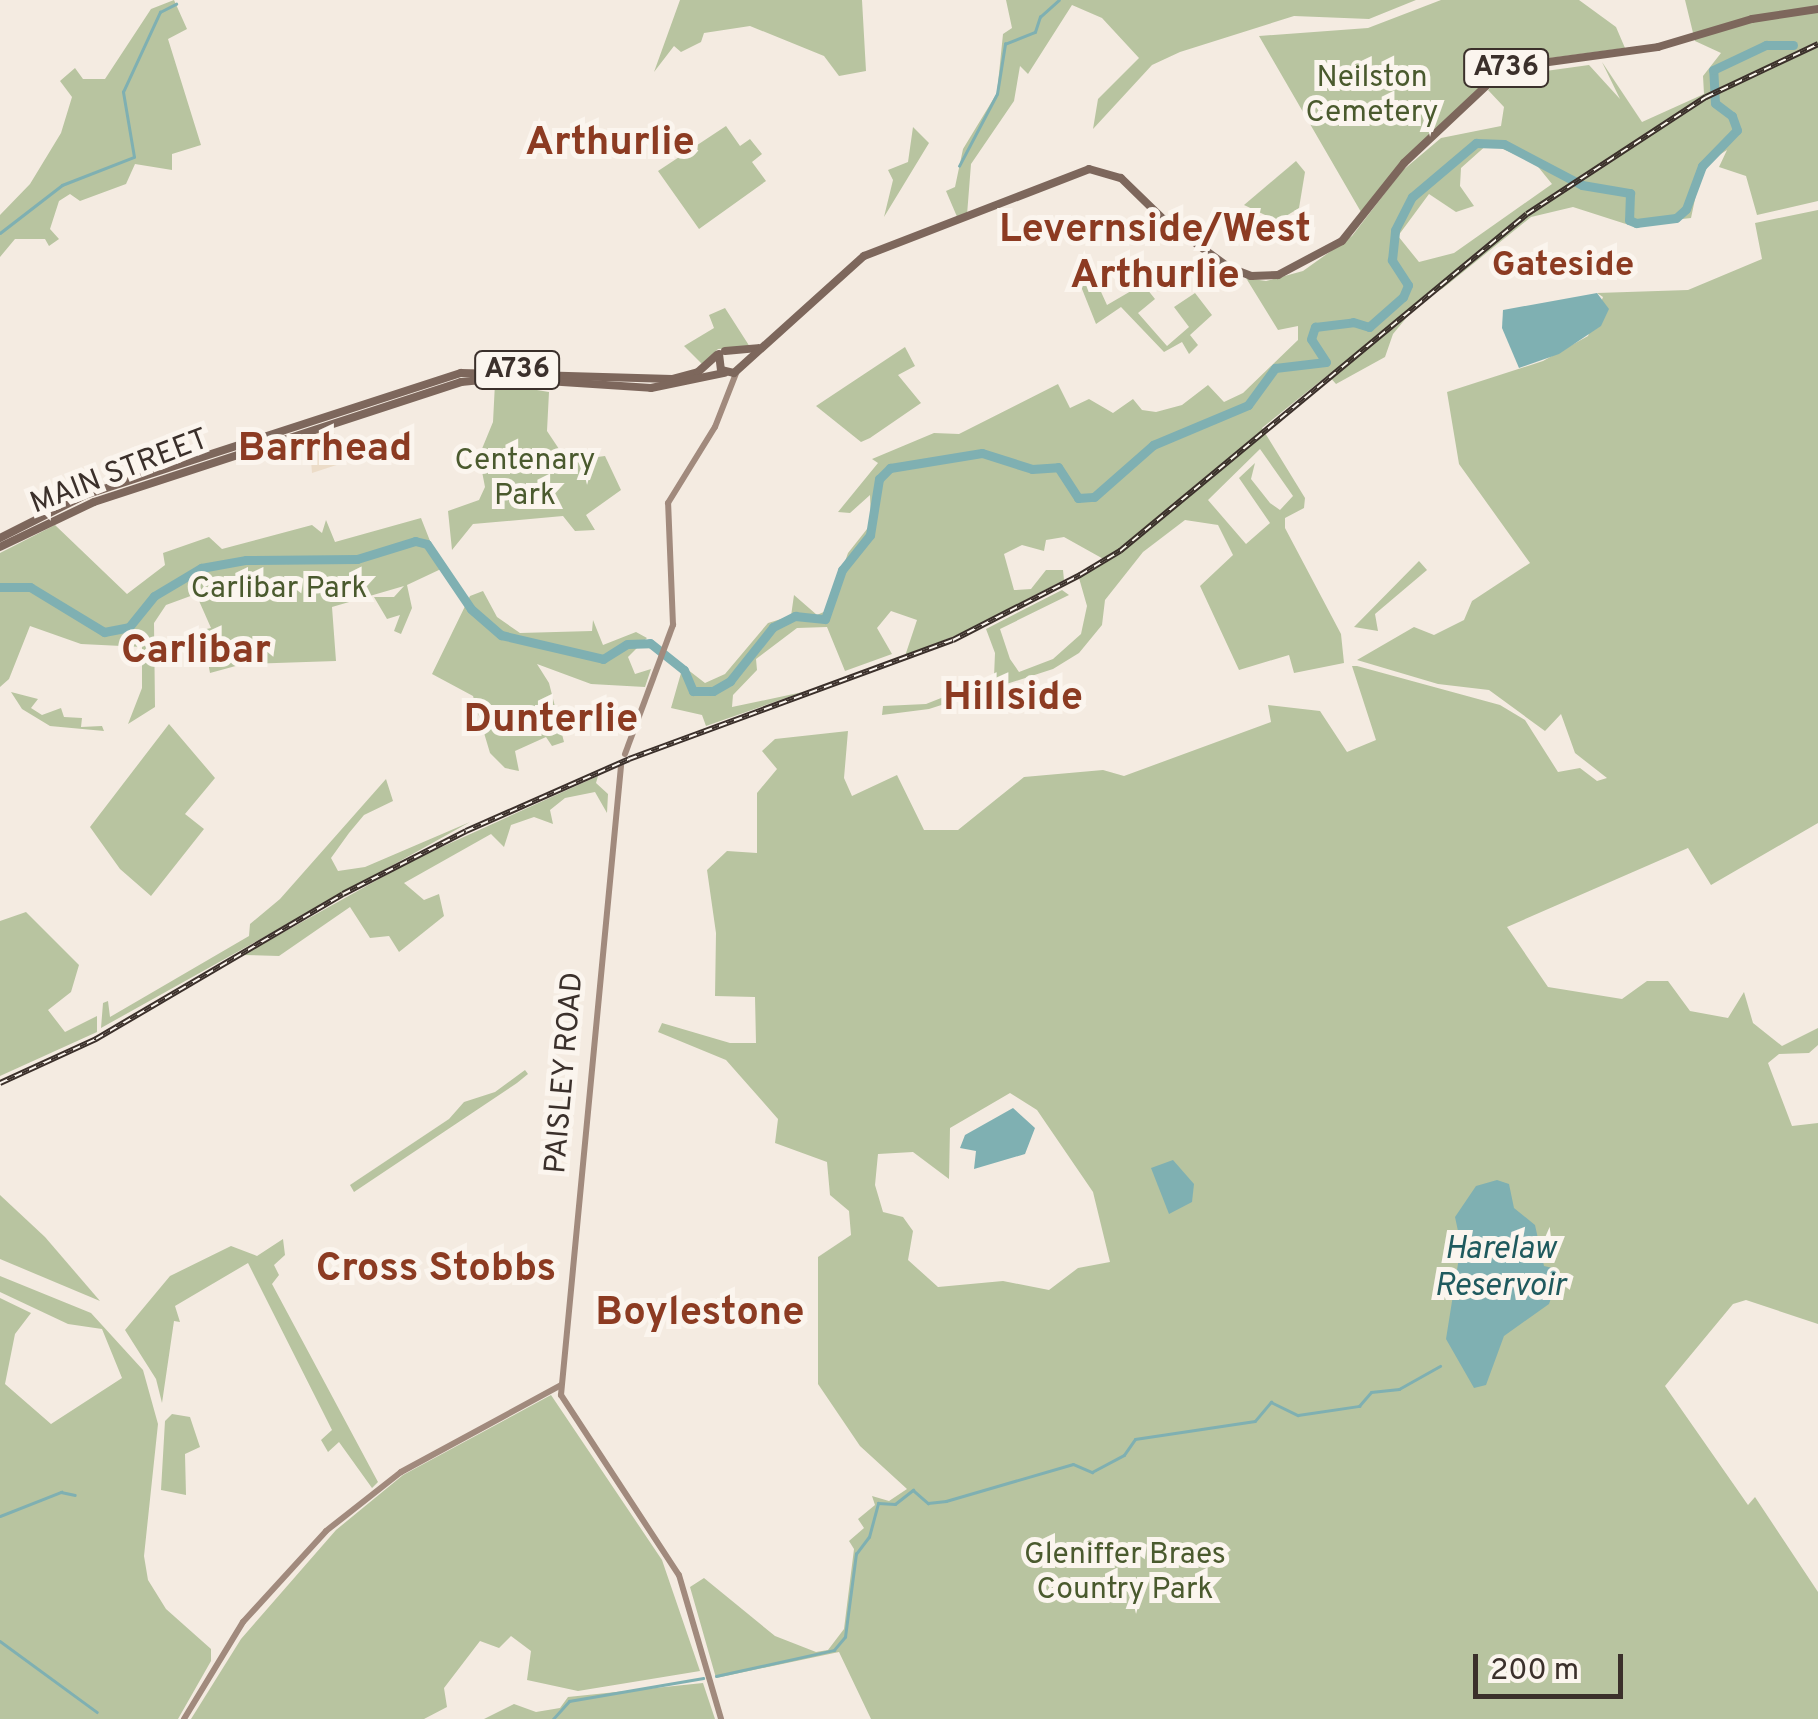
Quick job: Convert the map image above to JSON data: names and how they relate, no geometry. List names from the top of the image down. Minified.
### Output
{"streets":{"main road":["A736","MAIN STREET","PAISLEY ROAD"]},"crossings":[["A736","MAIN STREET"]],"districts":["Arthurlie","Levernside/West Arthurlie","Gateside","Barrhead","Carlibar","Hillside","Dunterlie","Cross Stobbs","Boylestone"],"water":["Harelaw Reservoir"],"parks":["Neilston Cemetery","Centenary Park","Carlibar Park","Gleniffer Braes Country Park"],"scale_bar":"200 m"}
